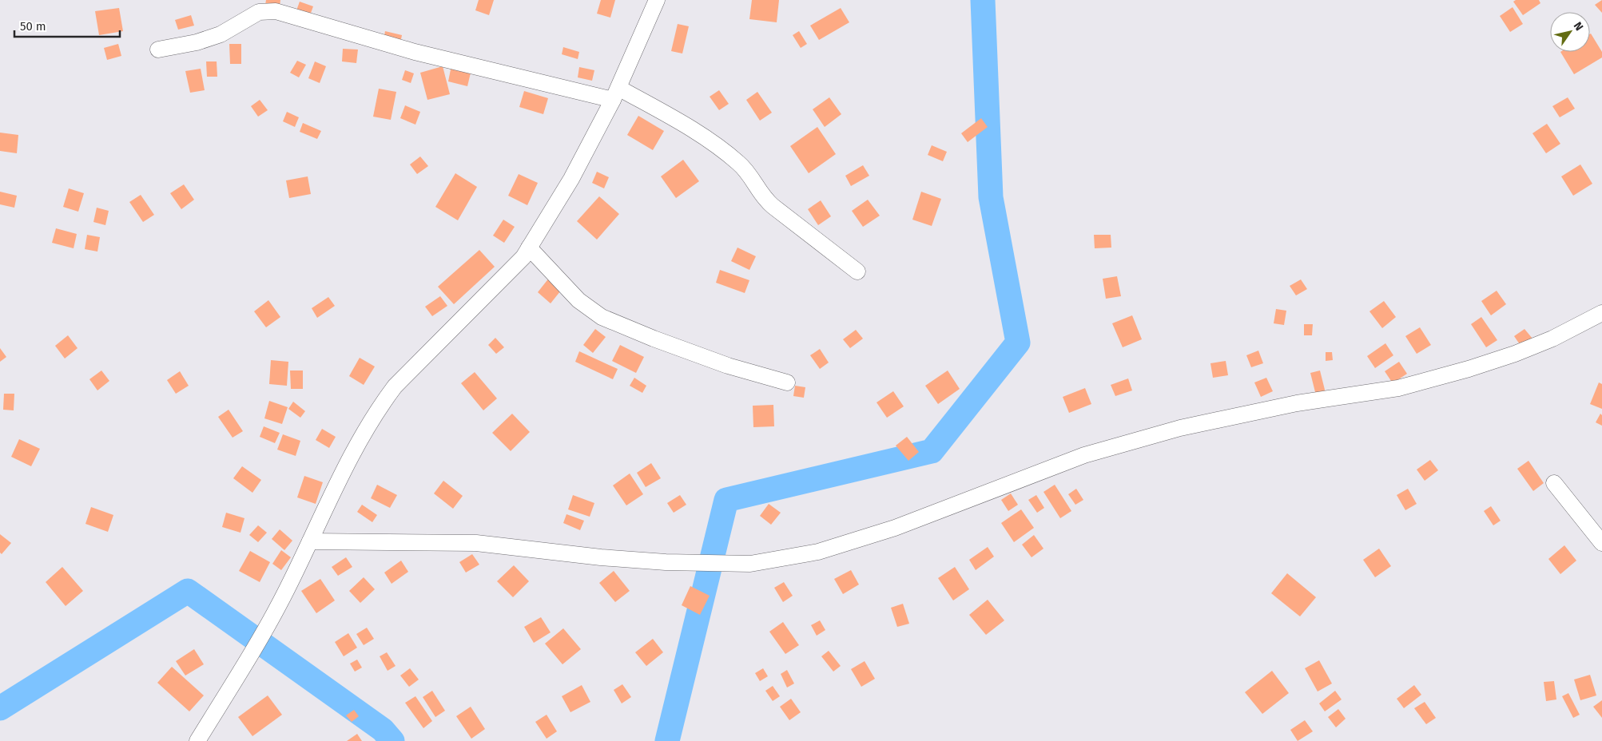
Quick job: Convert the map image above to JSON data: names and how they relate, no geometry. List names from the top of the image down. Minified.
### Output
{"scale_bar":"50 m","north":"top right"}
